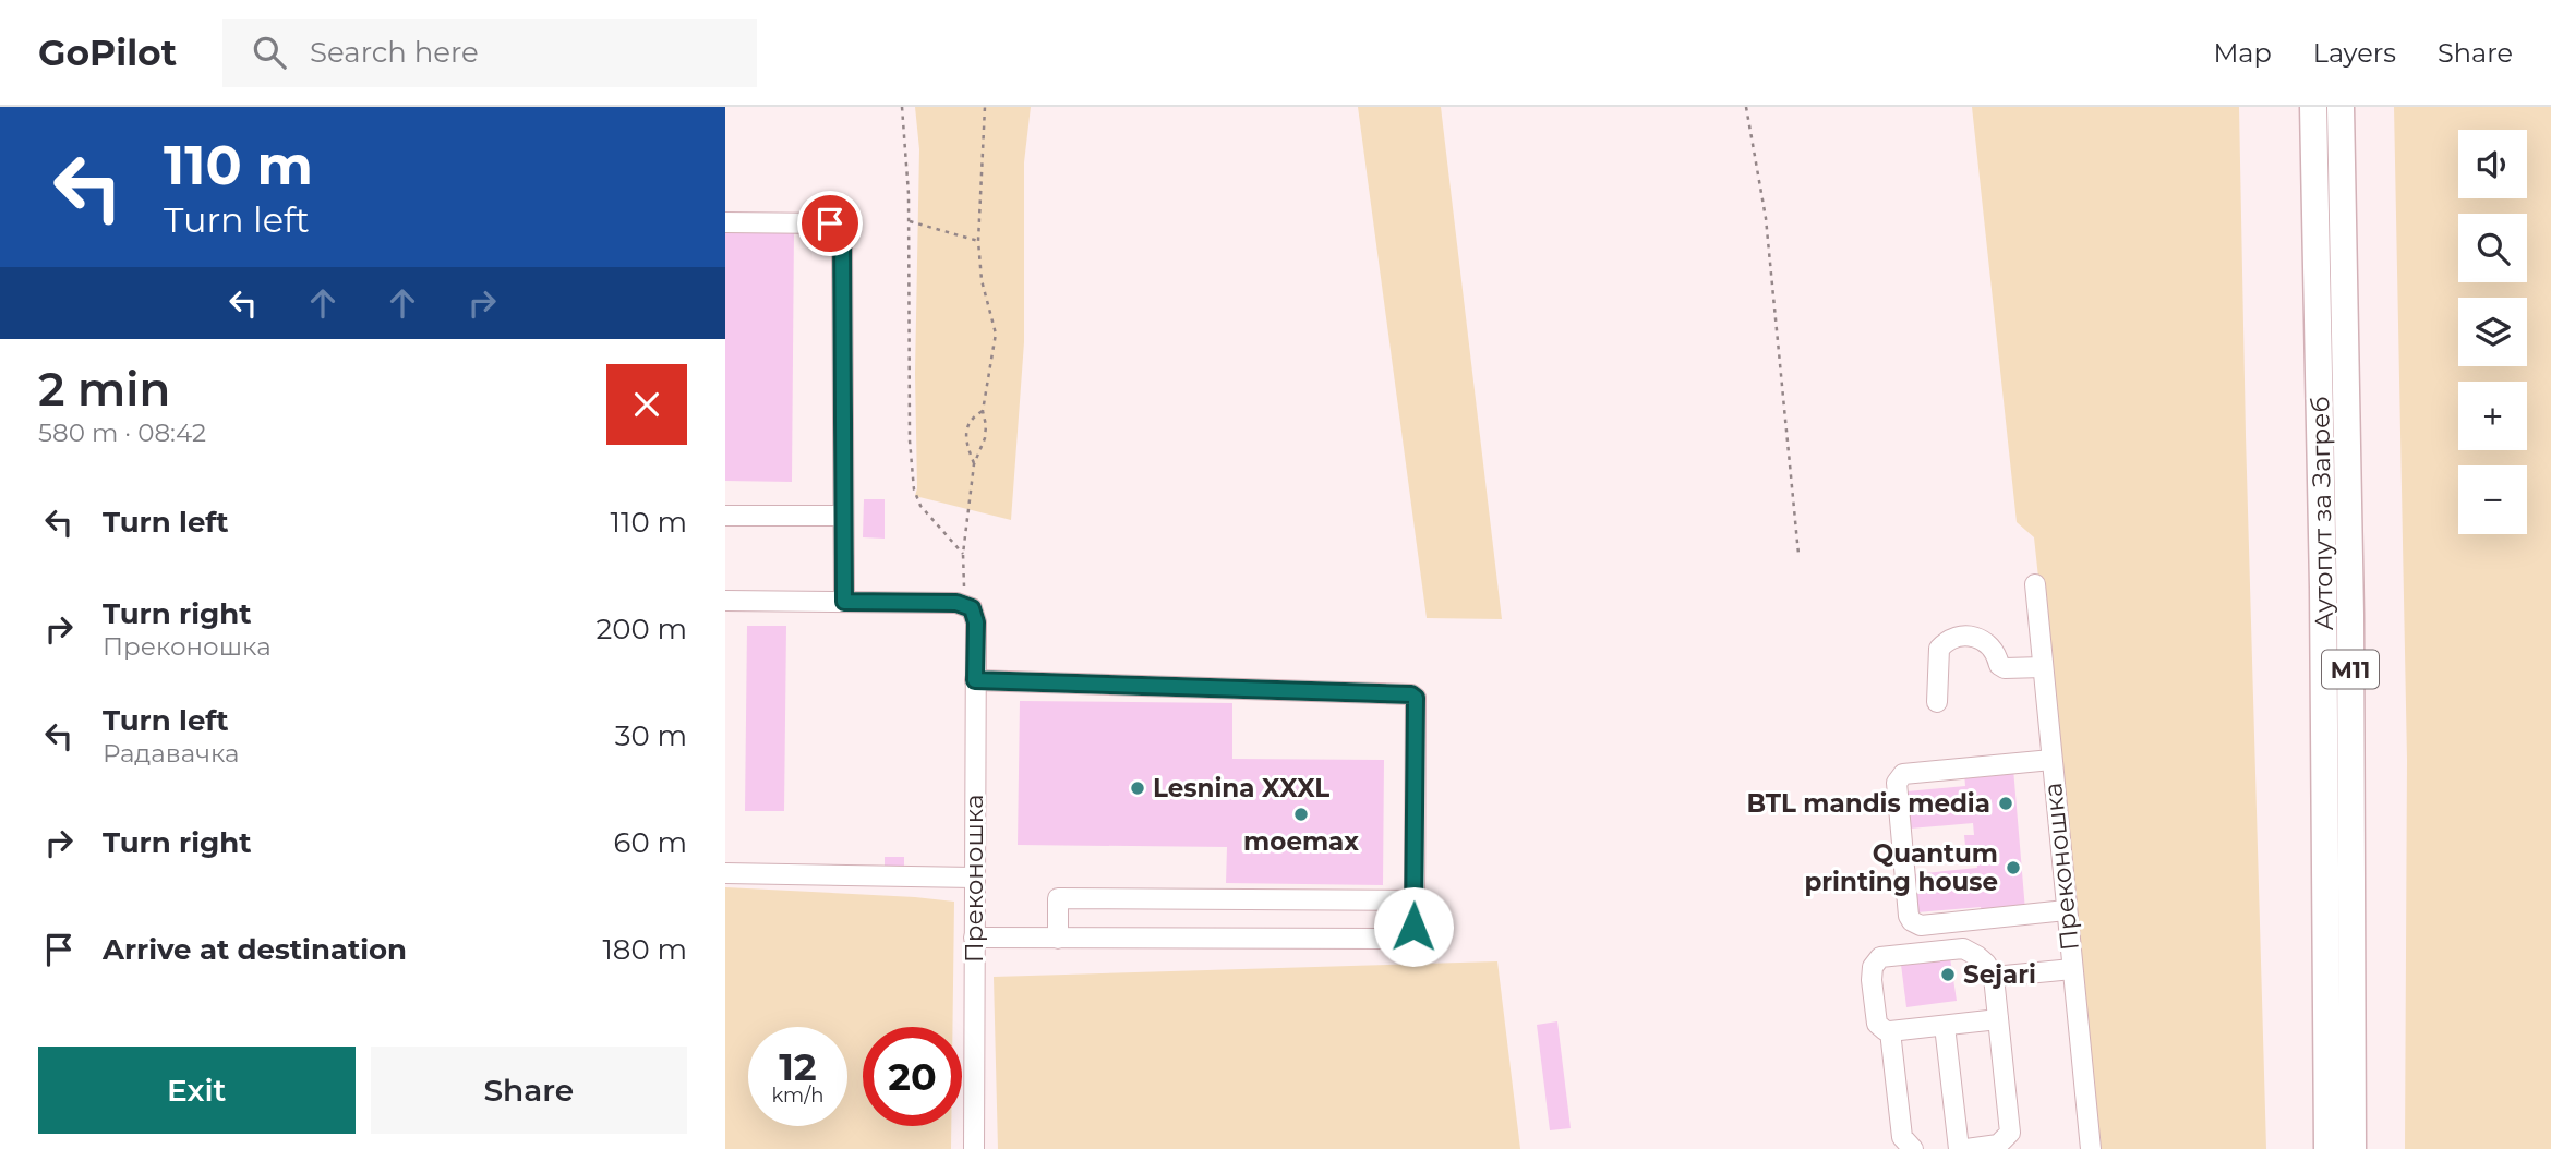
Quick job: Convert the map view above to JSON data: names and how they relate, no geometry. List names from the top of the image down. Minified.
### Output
{"streets":{"highway":["Аутопут за Загреб","M11"],"street":["Преконошка"]},"places":["Lesnina XXXL","BTL mandis media","moemax","Quantum printing house","Sejari"],"page":{"header":"GoPilot","search":"Search here","nav":["Map","Layers","Share"],"turn":["110 m","Turn left"],"map_buttons":["+","−"],"heading":["2 min","580 m · 08:42"],"list":[{"name":"Turn left","value":"110 m"},{"name":"Turn right","note":"Преконошка","value":"200 m"},{"name":"Turn left","note":"Радавачка","value":"30 m"},{"name":"Turn right","value":"60 m"},{"name":"Arrive at destination","value":"180 m"}],"speed":"12 km/h","limit":"20","buttons":["Exit","Share"]}}
